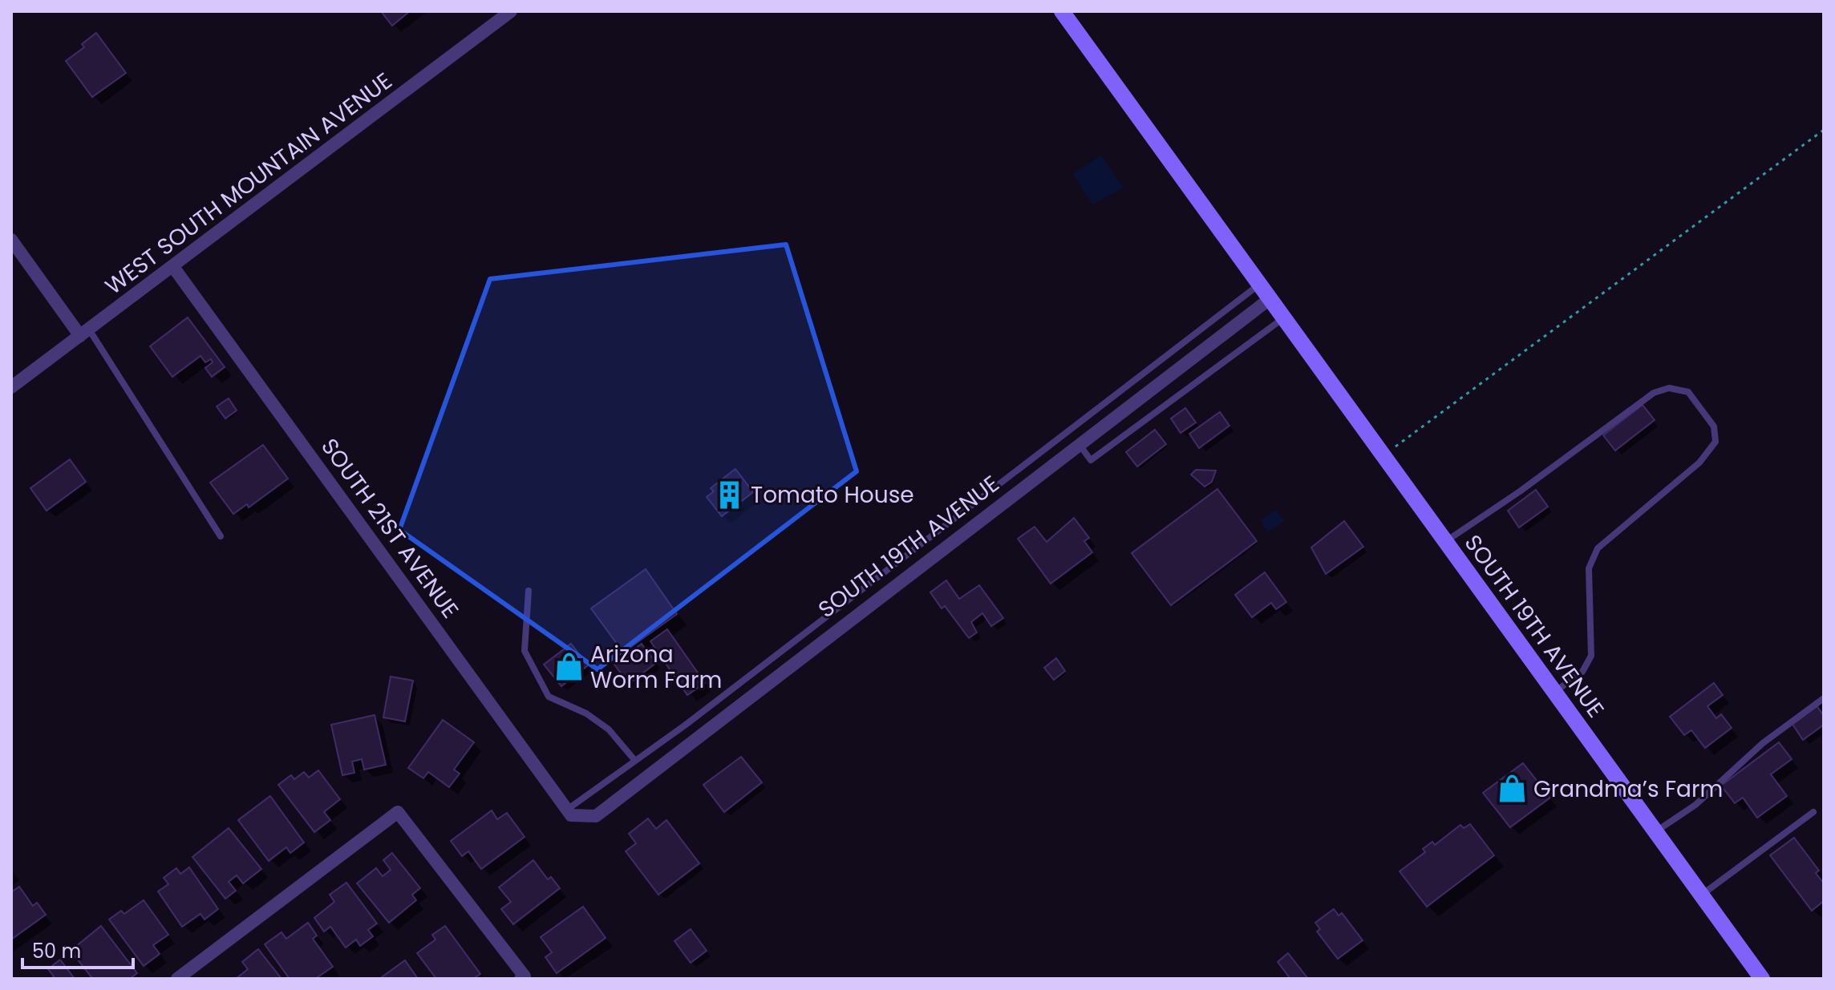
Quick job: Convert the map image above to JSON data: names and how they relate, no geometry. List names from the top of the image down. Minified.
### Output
{"streets":{"main road":["SOUTH 19TH AVENUE"],"street":["WEST SOUTH MOUNTAIN AVENUE","SOUTH 21ST AVENUE"]},"crossings":[["WEST SOUTH MOUNTAIN AVENUE","SOUTH 21ST AVENUE"],["SOUTH 21ST AVENUE","SOUTH 19TH AVENUE"]],"places":{"building":["Tomato House"],"shop":["Arizona Worm Farm","Grandma’s Farm"]},"scale_bar":"50 m"}
